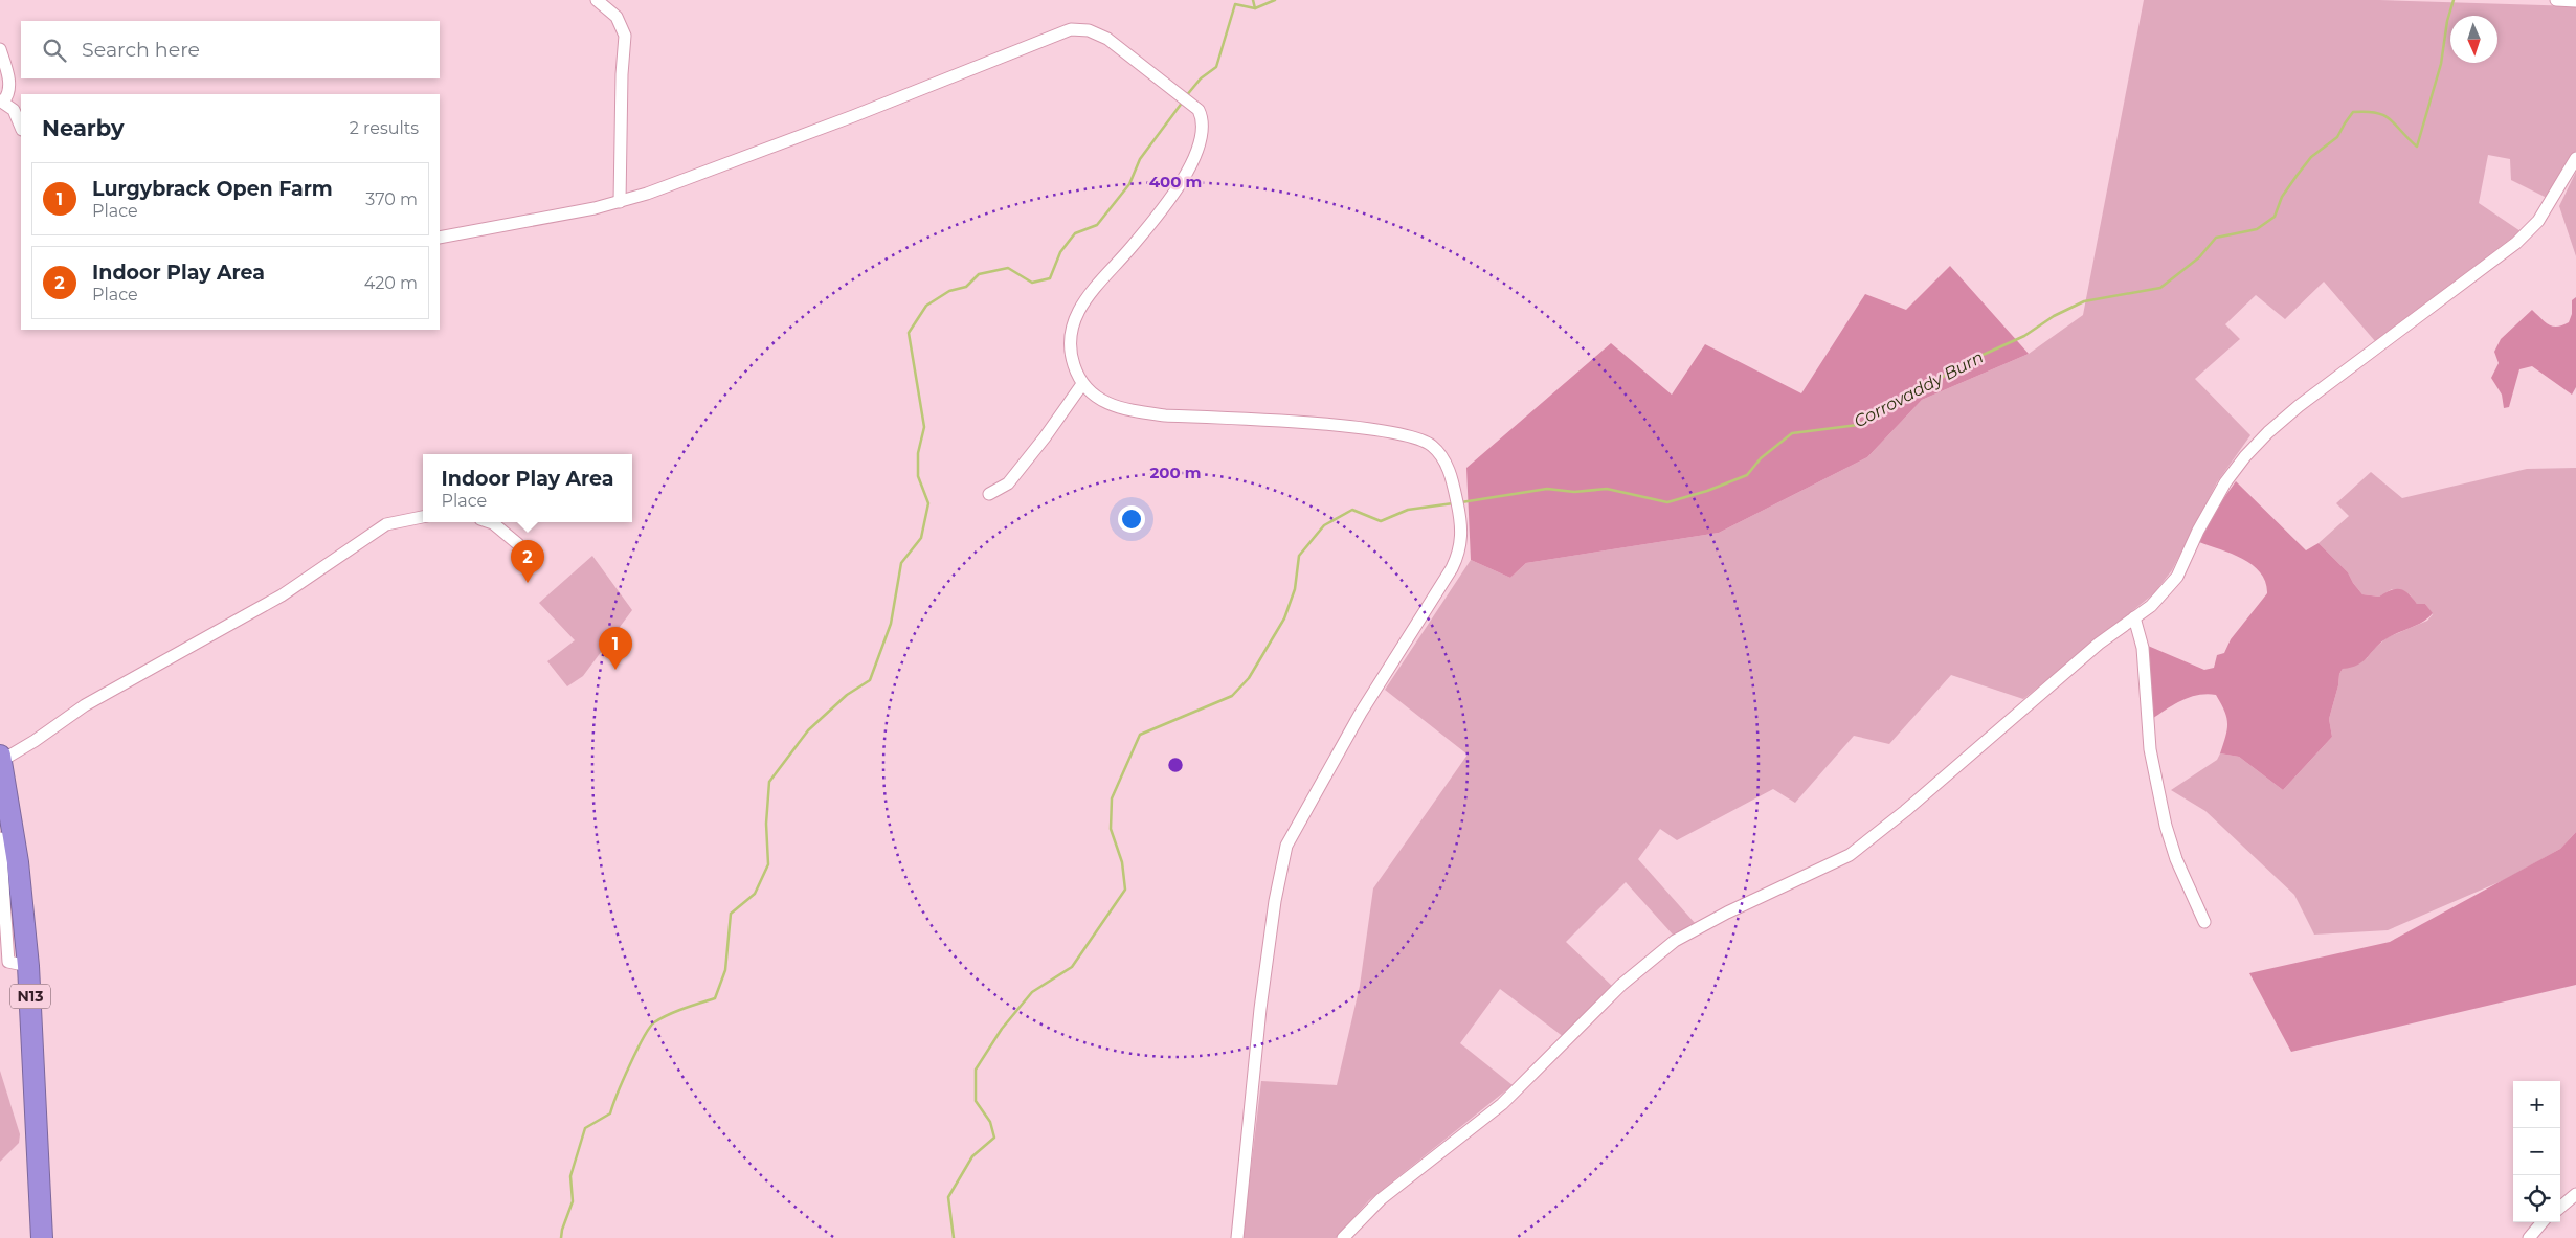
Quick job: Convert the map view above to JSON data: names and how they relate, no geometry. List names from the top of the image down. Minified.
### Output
{"streets":{"highway":["N13"]},"water":["Corrovaddy Burn"],"north":"bottom","page":{"search":"Search here","heading":["Nearby","2 results"],"list":[{"mark":"1","name":"Lurgybrack Open Farm","note":"Place","value":"370 m"},{"mark":"2","name":"Indoor Play Area","note":"Place","value":"420 m"}],"popup":["Indoor Play Area","Place"],"pins":["2","1"],"map_buttons":["+","−"]},"rings":["400 m","200 m"]}
